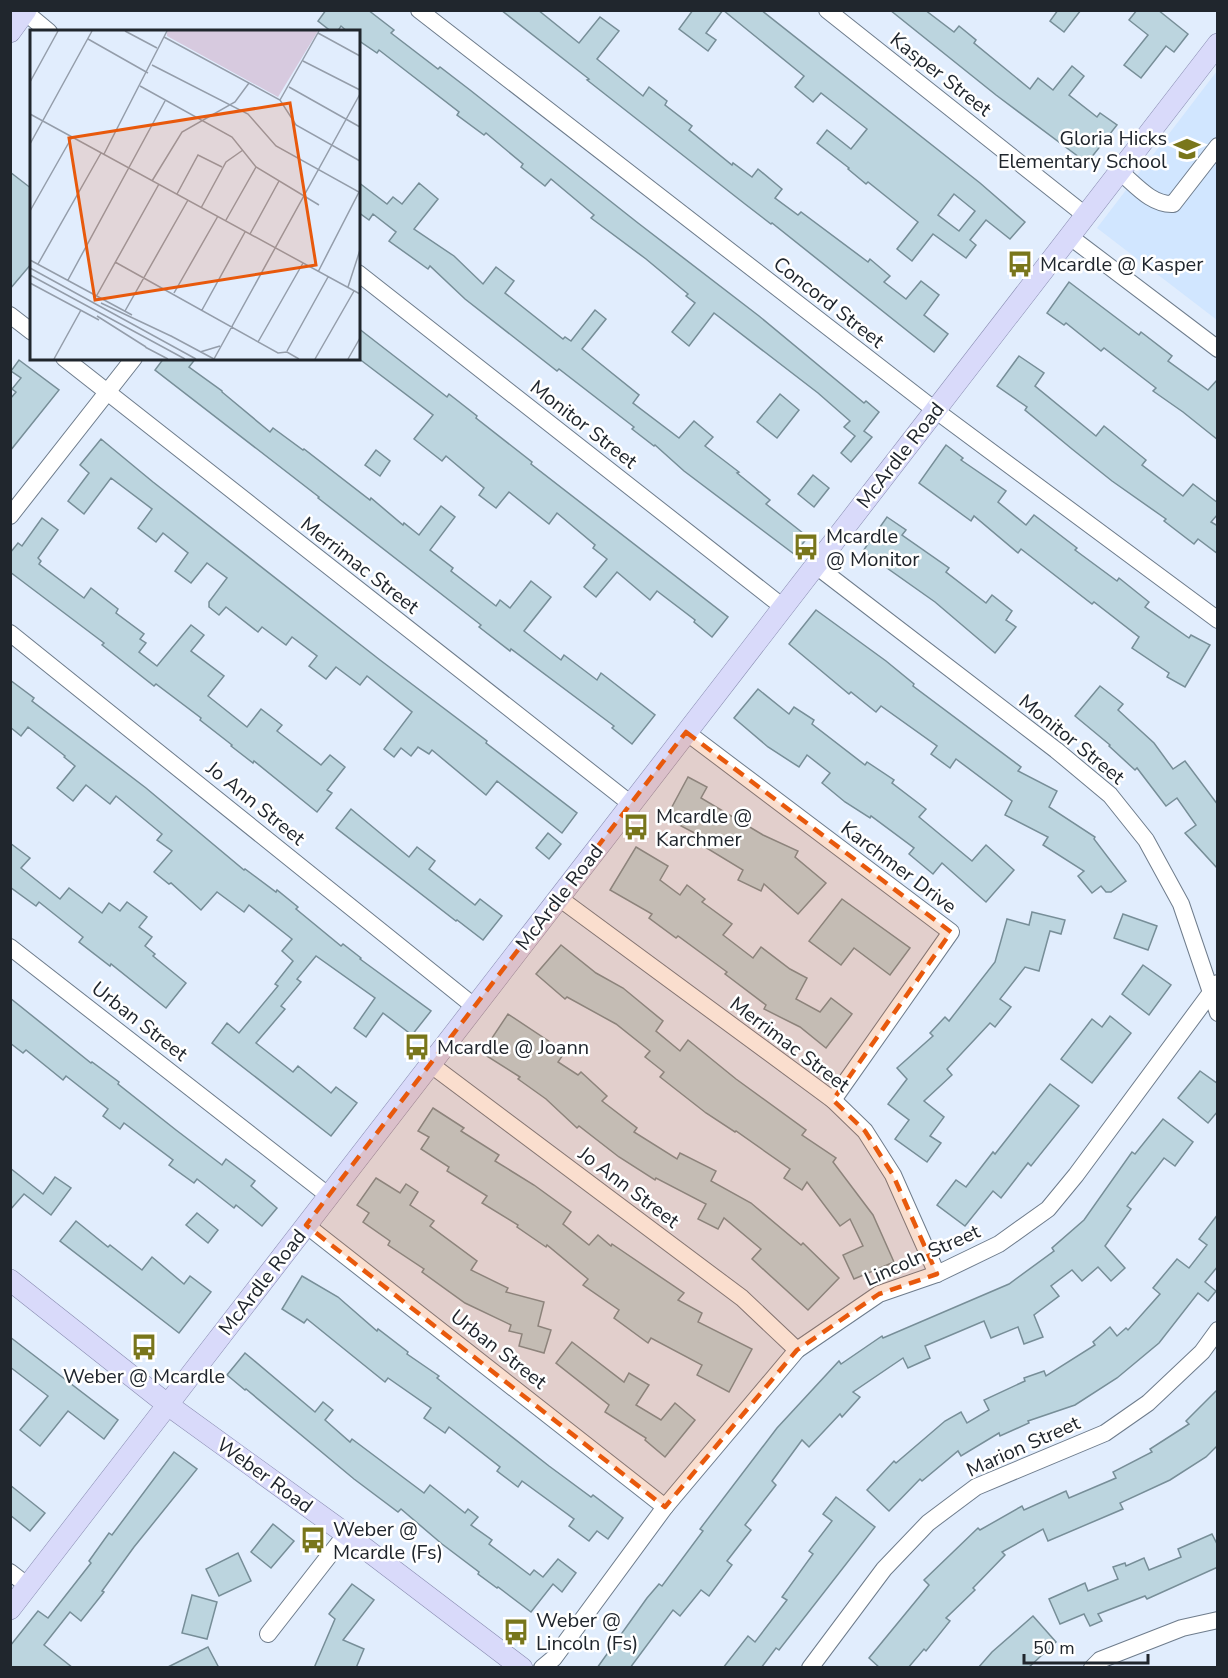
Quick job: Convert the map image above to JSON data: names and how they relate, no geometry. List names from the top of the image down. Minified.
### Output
{"streets":{"main road":["McArdle Road","Weber Road"],"street":["Kasper Street","Concord Street","Monitor Street","Merrimac Street","Jo Ann Street","Karchmer Drive","Urban Street","Lincoln Street","Marion Street"]},"crossings":[["Kasper Street","McArdle Road"],["Concord Street","McArdle Road"],["Monitor Street","McArdle Road"],["Monitor Street","Lincoln Street"],["McArdle Road","Merrimac Street"],["McArdle Road","Jo Ann Street"],["McArdle Road","Karchmer Drive"],["McArdle Road","Urban Street"],["McArdle Road","Weber Road"],["Merrimac Street","Karchmer Drive"],["Merrimac Street","Lincoln Street"],["Jo Ann Street","Lincoln Street"],["Urban Street","Lincoln Street"]],"places":{"school or university":["Gloria Hicks Elementary School"],"bus stop":["Mcardle @ Kasper","Mcardle @ Monitor","Mcardle @ Karchmer","Mcardle @ Joann","Weber @ Mcardle","Weber @ Mcardle (Fs)","Weber @ Lincoln (Fs)"]},"scale_bar":"50 m"}
